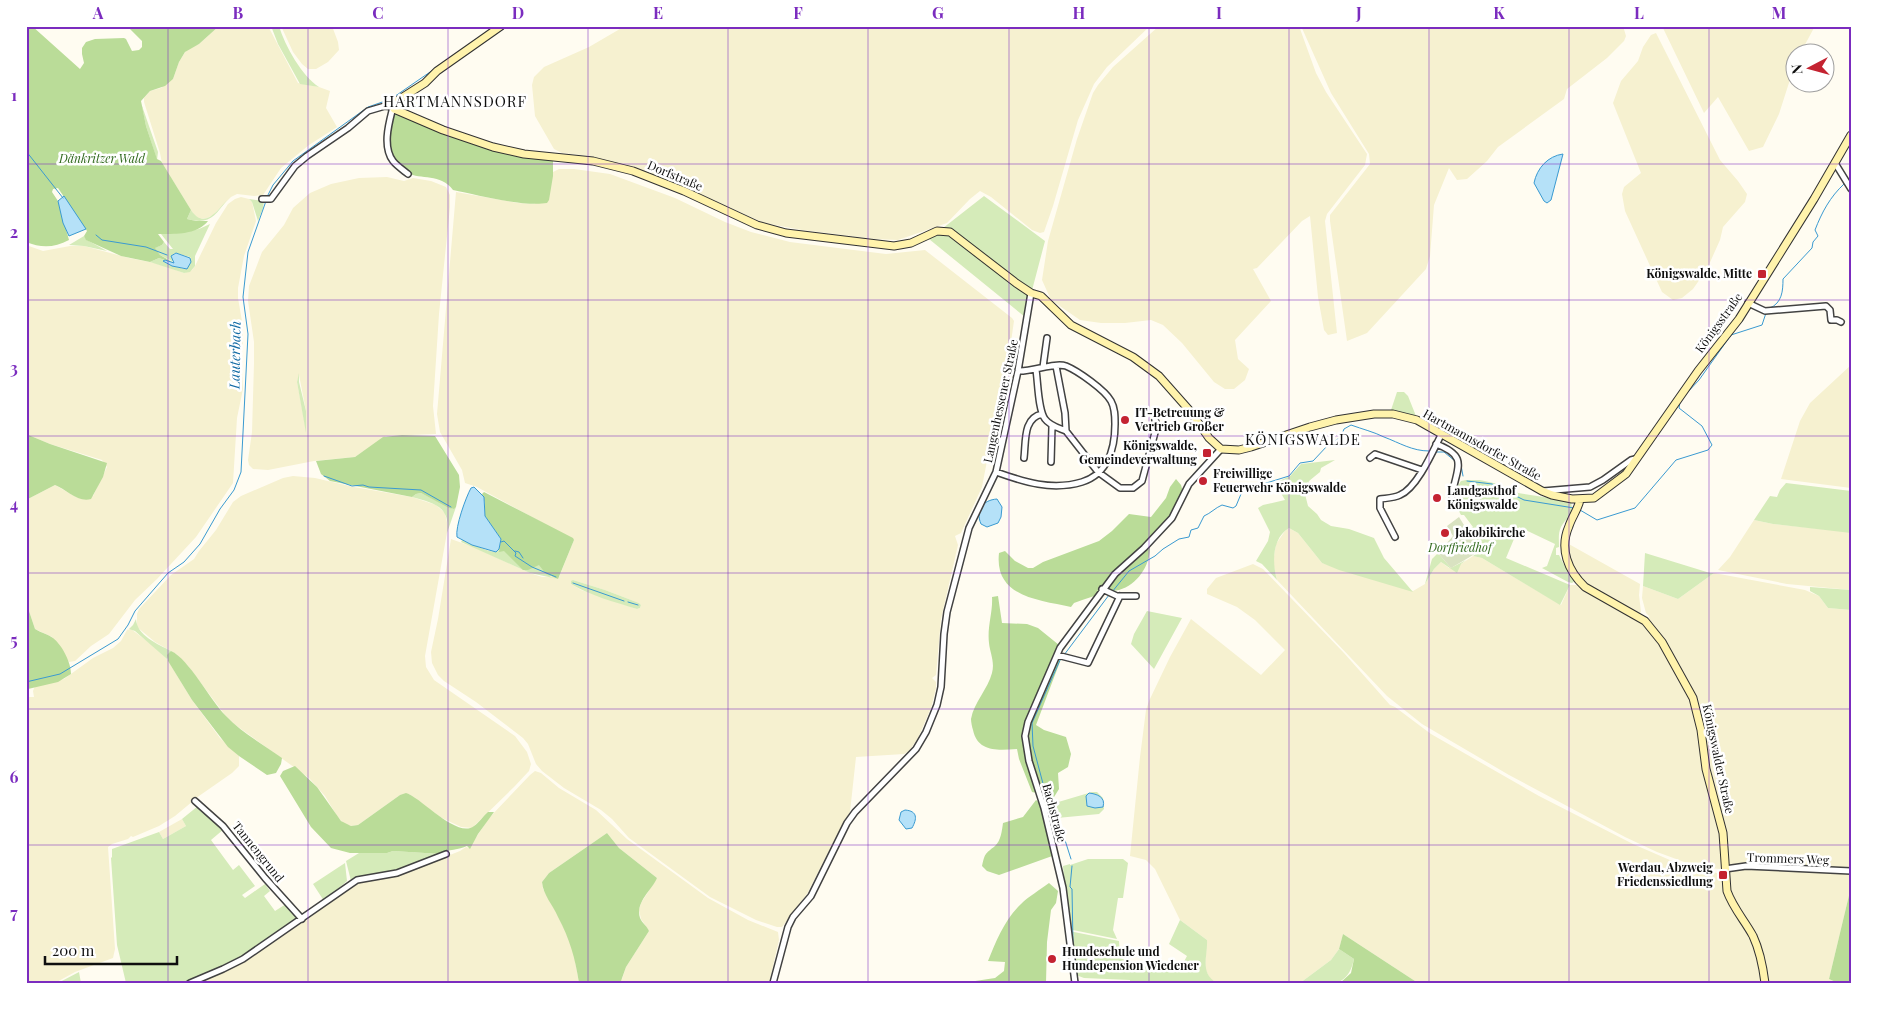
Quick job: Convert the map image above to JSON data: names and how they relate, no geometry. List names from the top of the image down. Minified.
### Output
{"streets":{"street":["Dorfstraße","Königsstraße","Langenhessener Straße","Hartmannsdorfer Straße","Königswalder Straße","Bachstraße","Tannengrund","Trommers Weg"]},"crossings":[["Dorfstraße","Langenhessener Straße"],["Königsstraße","Hartmannsdorfer Straße"],["Königsstraße","Königswalder Straße"],["Hartmannsdorfer Straße","Königswalder Straße"],["Hartmannsdorfer Straße","Bachstraße"],["Königswalder Straße","Trommers Weg"]],"districts":["HARTMANNSDORF","KÖNIGSWALDE"],"water":["Lauterbach"],"parks":["Dänkritzer Wald","Dorffriedhof"],"places":{"transit":["Königswalde, Mitte","Königswalde, Gemeindeverwaltung","Werdau, Abzweig Friedenssiedlung"],"other":["IT-Betreuung & Vertrieb Großer","Freiwillige Feuerwehr Königswalde","Landgasthof Königswalde","Jakobikirche","Hundeschule und Hundepension Wiedener"]},"scale_bar":"200 m","north":"left","grid":{"columns":["A","B","C","D","E","F","G","H","I","J","K","L","M"],"rows":["1","2","3","4","5","6","7"]}}
